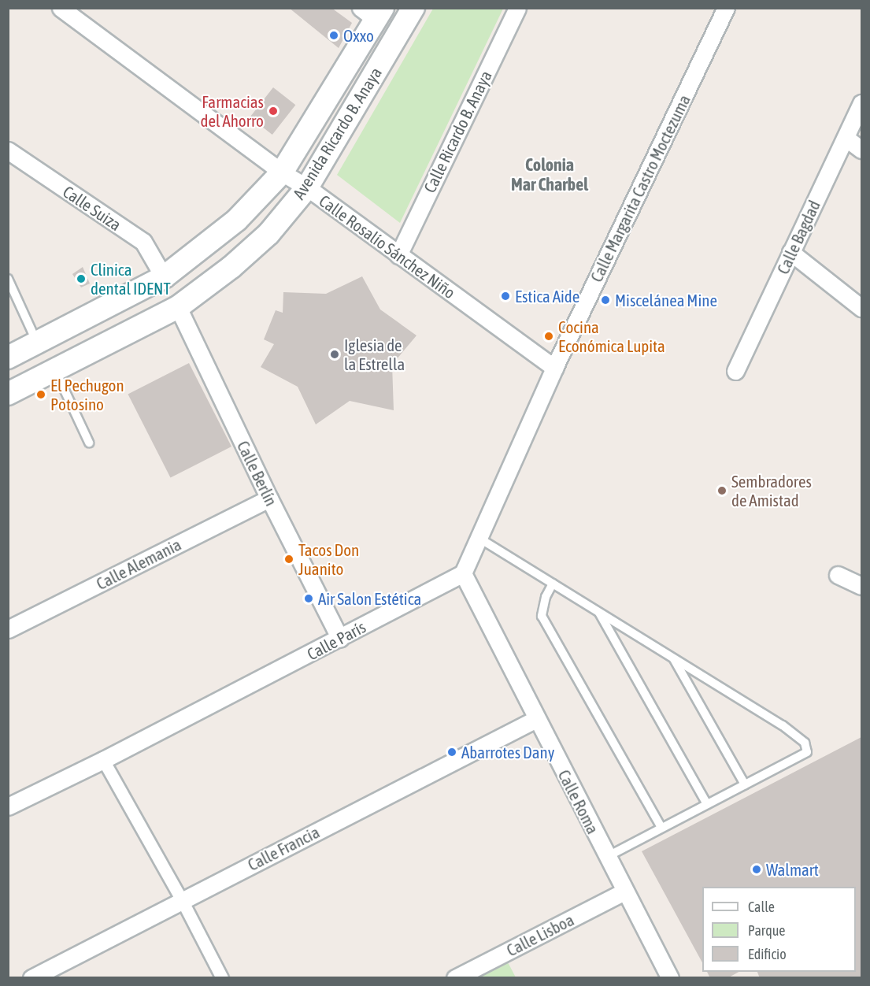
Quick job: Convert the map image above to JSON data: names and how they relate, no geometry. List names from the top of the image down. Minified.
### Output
{"streets":{"main road":["Avenida Ricardo B. Anaya"],"street":["Calle Ricardo B. Anaya","Calle Margarita Castro Moctezuma","Calle Suiza","Calle Bagdad","Calle Rosalío Sánchez Niño","Calle Berlín","Calle Alemania","Calle París","Calle Roma","Calle Francia","Calle Lisboa"]},"crossings":[["Calle Ricardo B. Anaya","Calle Rosalío Sánchez Niño"],["Avenida Ricardo B. Anaya","Calle Suiza"],["Avenida Ricardo B. Anaya","Calle Rosalío Sánchez Niño"],["Avenida Ricardo B. Anaya","Calle Berlín"],["Calle Margarita Castro Moctezuma","Calle Rosalío Sánchez Niño"],["Calle Berlín","Calle Alemania"],["Calle Berlín","Calle París"],["Calle París","Calle Roma"],["Calle Roma","Calle Francia"],["Calle Roma","Calle Lisboa"]],"districts":["Colonia Mar Charbel"],"places":["Oxxo","Farmacias del Ahorro","Clinica dental IDENT","Estica Aide","Miscelánea Mine","Cocina Económica Lupita","Iglesia de la Estrella","El Pechugon Potosino","Sembradores de Amistad","Tacos Don Juanito","Air Salon Estética","Abarrotes Dany","Walmart"],"legend":["Calle","Parque","Edificio"]}
